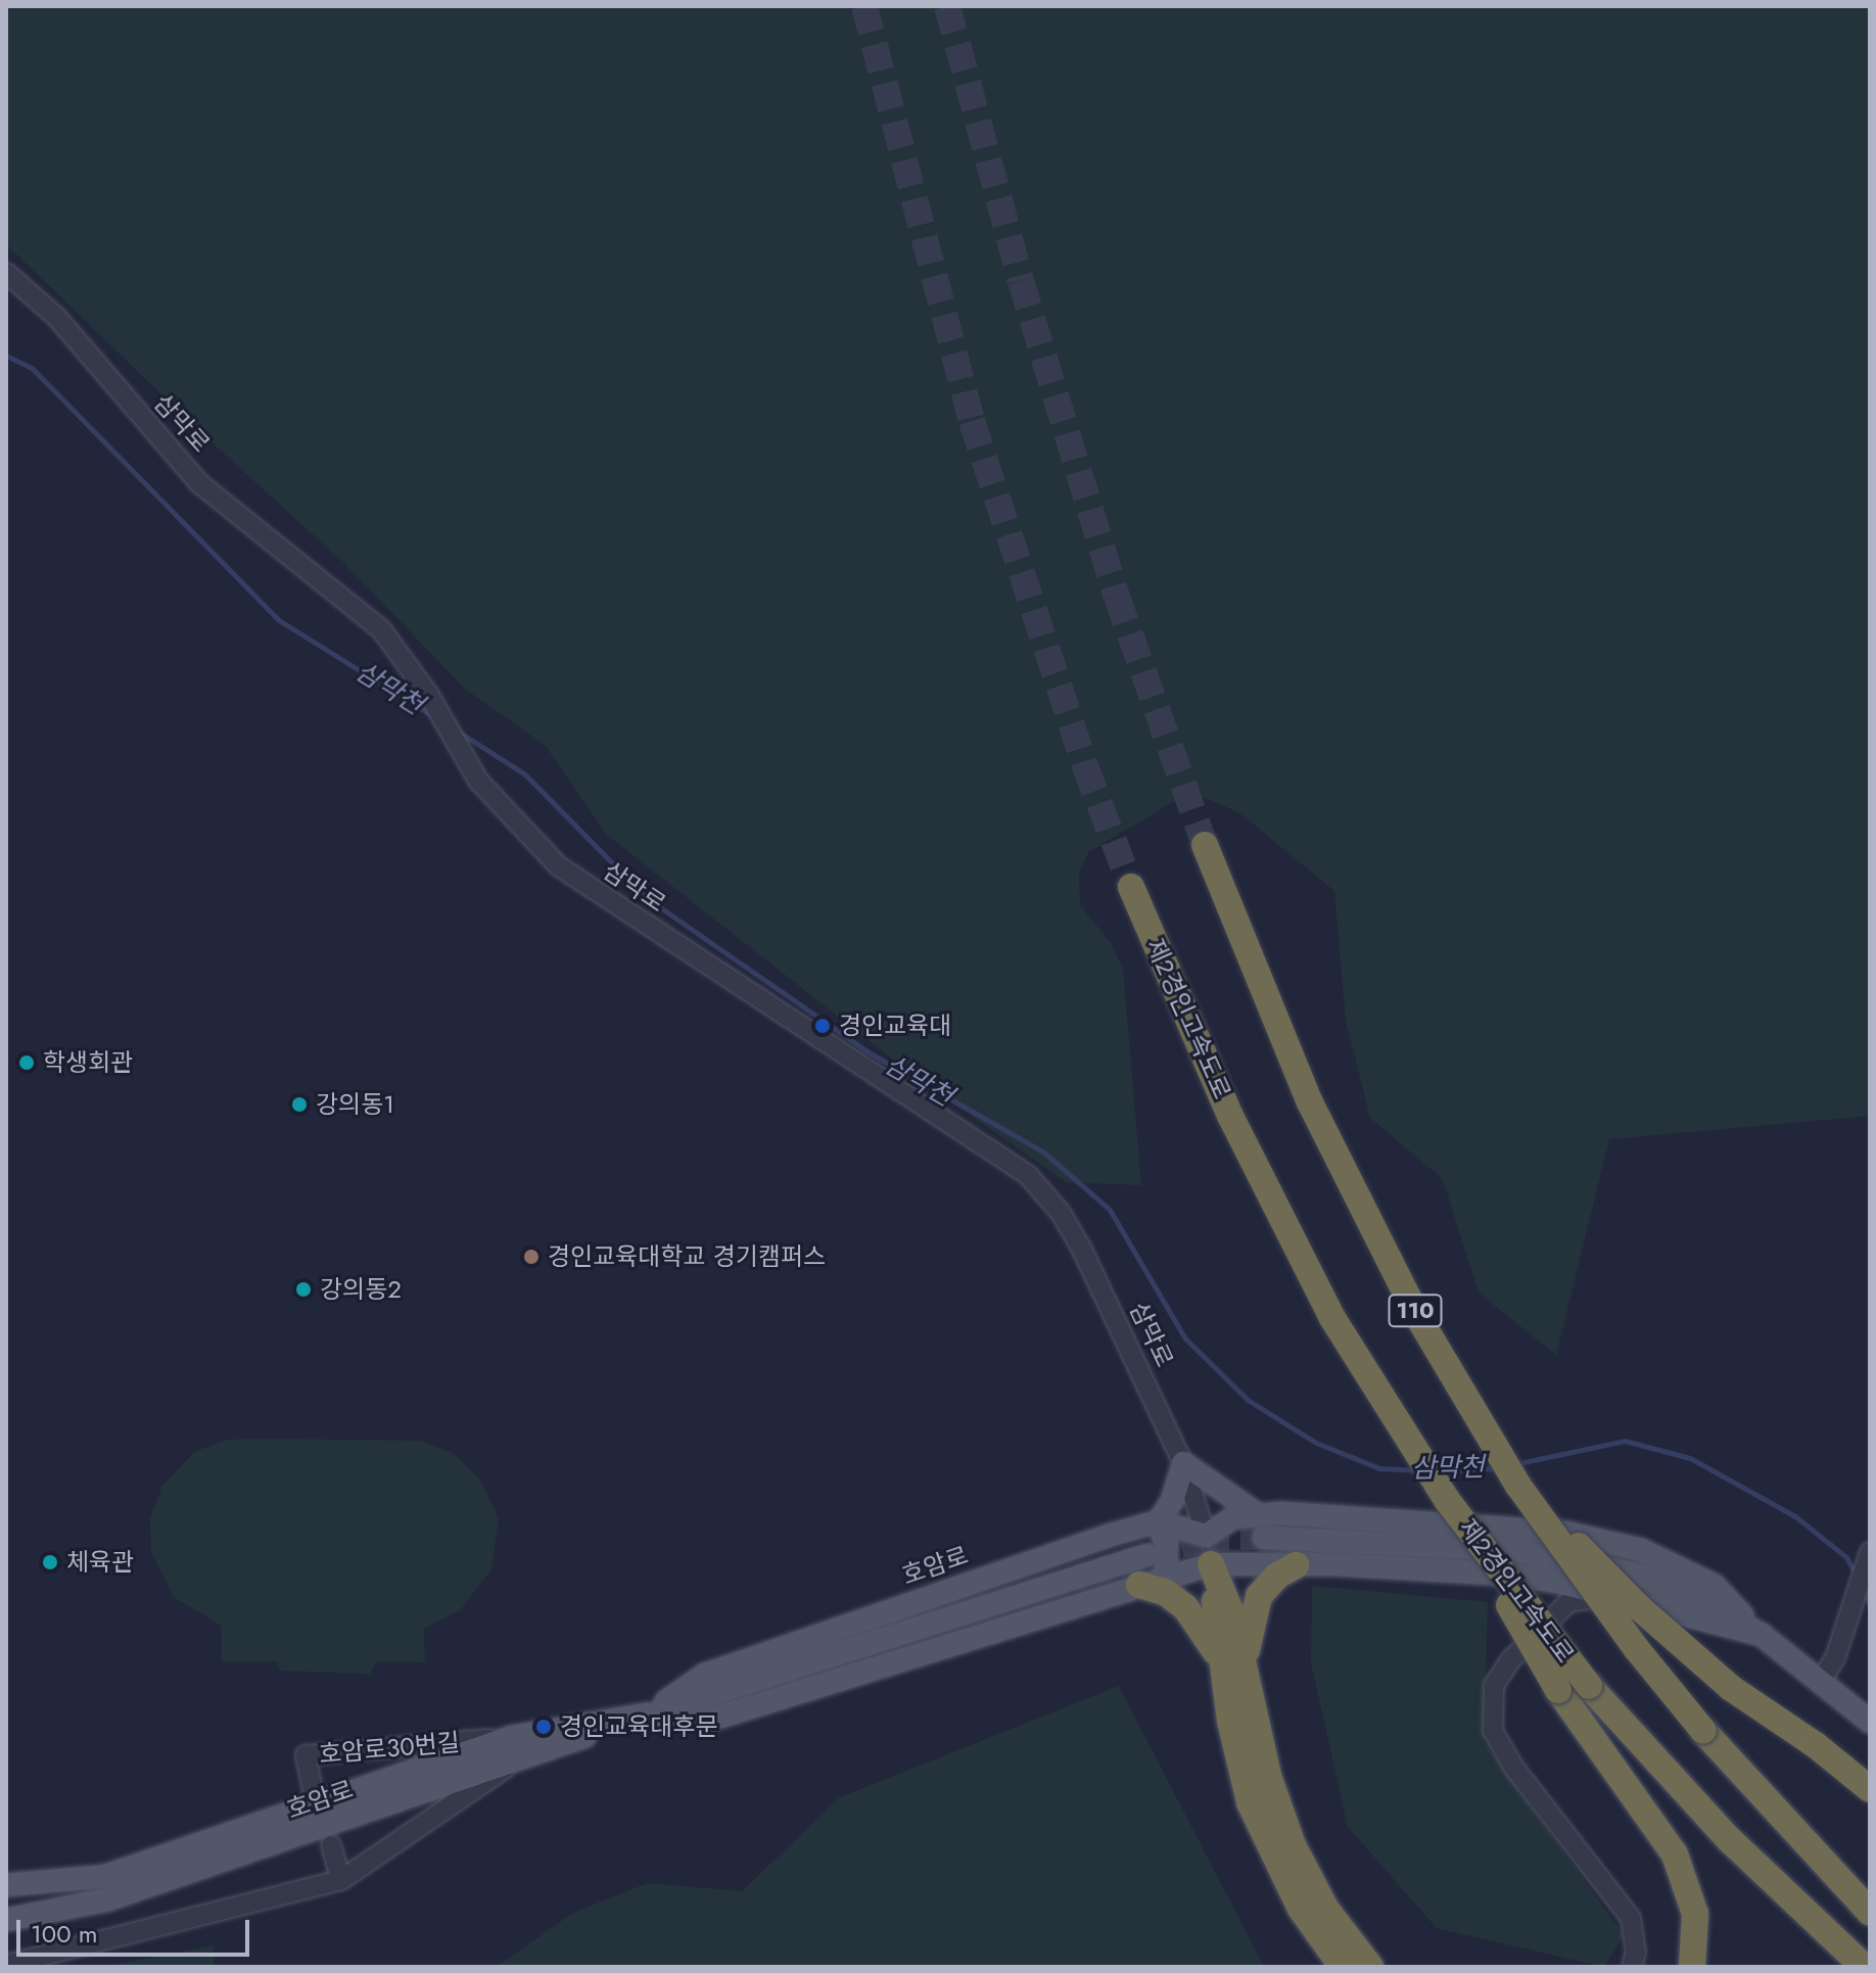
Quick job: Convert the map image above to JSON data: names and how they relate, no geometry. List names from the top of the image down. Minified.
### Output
{"streets":{"highway":["제2경인고속도로","110"],"main road":["삼막로","호암로"],"street":["호암로30번길"]},"crossings":[["삼막로","호암로"],["호암로","호암로30번길"]],"water":["삼막천"],"places":["경인교육대","학생회관","강의동1","경인교육대학교 경기캠퍼스","강의동2","체육관","경인교육대후문"],"scale_bar":"100 m"}
